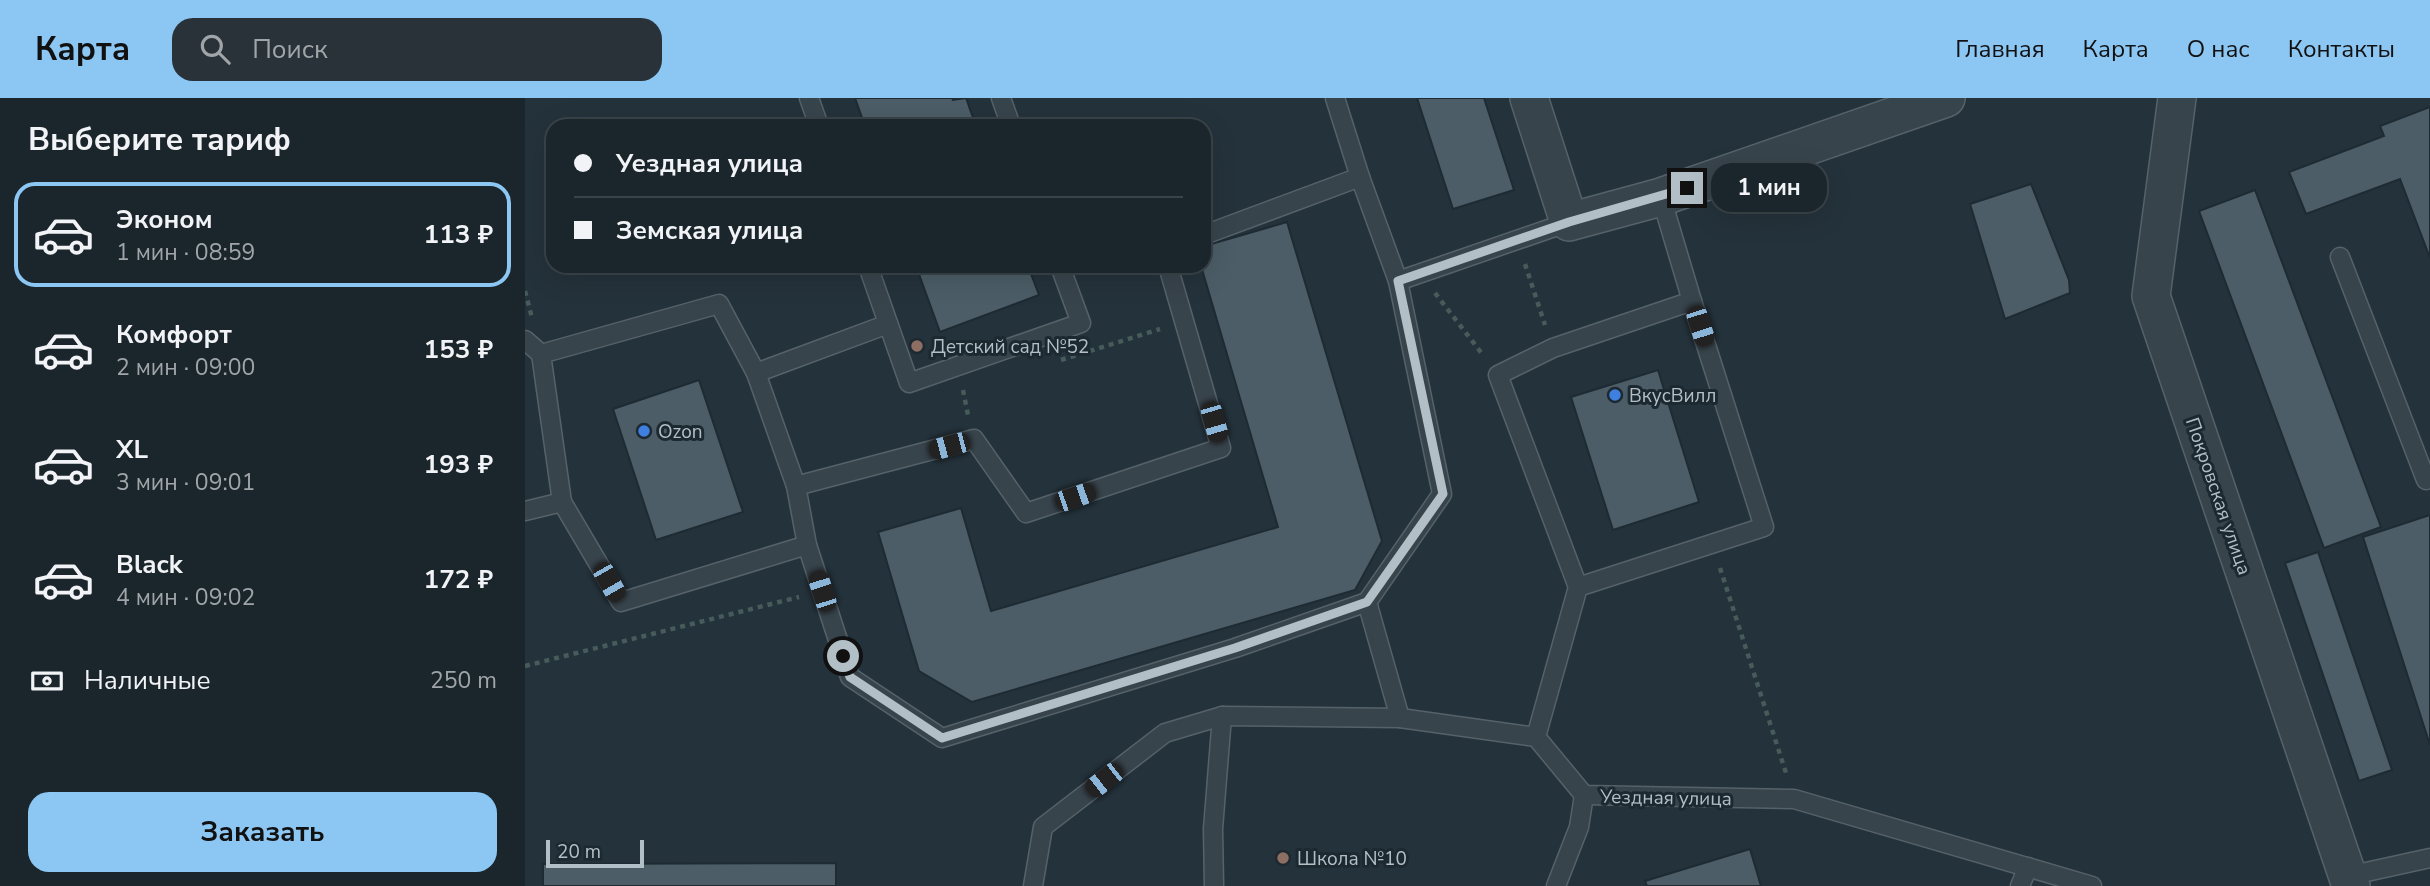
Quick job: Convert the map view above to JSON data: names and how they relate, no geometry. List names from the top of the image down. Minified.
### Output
{"streets":{"street":["Покровская улица"],"lane":["Уездная улица"]},"places":["Детский сад №52","ВкусВилл","Ozon","Школа №10"],"scale_bar":"20 m","page":{"header":"Карта","search":"Поиск","nav":["Главная","Карта","О нас","Контакты"],"heading":"Выберите тариф","banner":["Уездная улица","Земская улица"],"bubble":"1 мин","list":[{"name":"Эконом","note":"1 мин · 08:59","value":"113 ₽"},{"name":"Комфорт","note":"2 мин · 09:00","value":"153 ₽"},{"name":"XL","note":"3 мин · 09:01","value":"193 ₽"},{"name":"Black","note":"4 мин · 09:02","value":"172 ₽"}],"pay":["Наличные","250 m"],"buttons":"Заказать","scale":"20 m"}}
